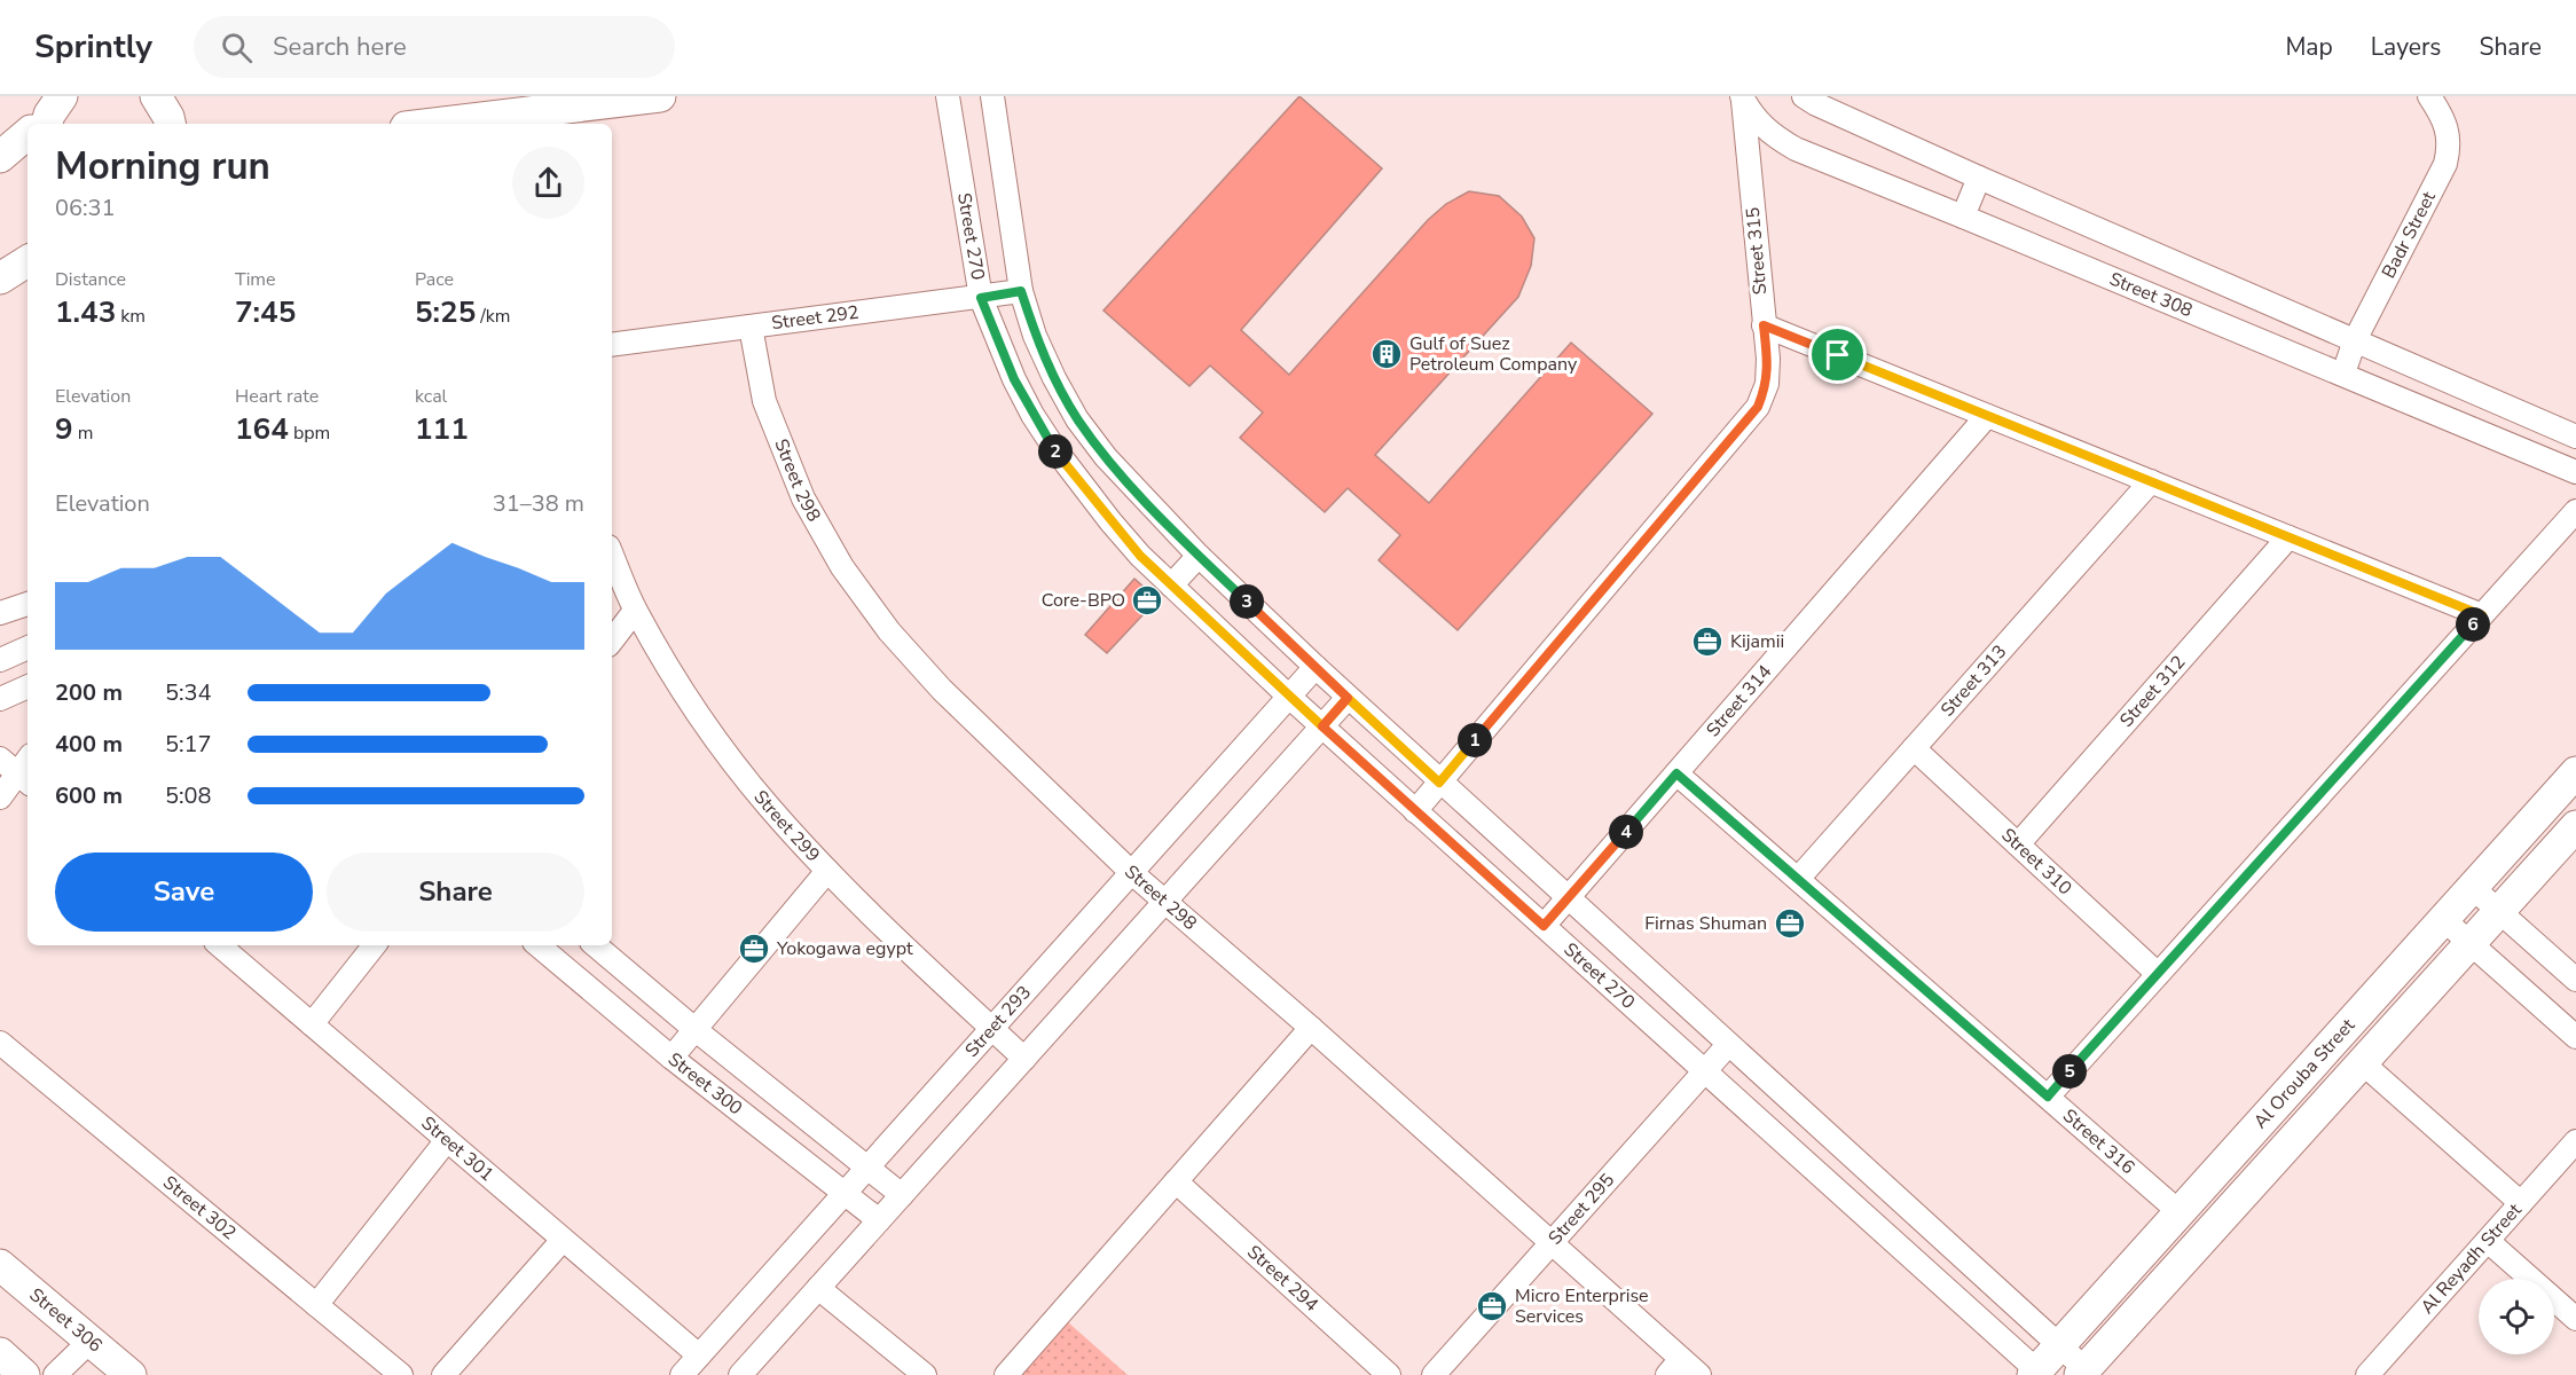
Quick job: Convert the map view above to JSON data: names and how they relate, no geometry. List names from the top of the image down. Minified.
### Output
{"streets":{"street":["Badr Street","Street 270","Street 315","Street 308","Street 292","Street 298","Street 313","Street 312","Street 314","Street 299","Street 310","Street 293","Al Orouba Street","Street 300","Street 316","Street 301","Street 302","Street 295","Al Reyadh Street","Street 294","Street 306"]},"crossings":[["Badr Street","Street 308"],["Street 270","Street 315"],["Street 270","Street 292"],["Street 270","Street 314"],["Street 270","Street 293"],["Street 270","Al Orouba Street"],["Street 270","Street 295"],["Street 315","Street 308"],["Street 292","Street 298"],["Street 298","Street 293"],["Street 298","Street 295"],["Street 313","Street 310"],["Street 313","Street 316"],["Street 312","Street 310"],["Street 314","Street 316"],["Street 299","Street 293"],["Street 293","Street 300"],["Street 293","Street 301"],["Al Orouba Street","Street 316"]],"places":{"building":["Gulf of Suez Petroleum Company"],"office":["Core-BPO","Kijamii","Firnas Shuman","Yokogawa egypt","Micro Enterprise Services"]},"page":{"header":"Sprintly","search":"Search here","nav":["Map","Layers","Share"],"heading":["Morning run","06:31"],"stats":[["Distance","1.43 km"],["Time","7:45"],["Pace","5:25 /km"],["Elevation","9 m"],["Heart rate","164 bpm"],["kcal","111"]],"pins":["2","3","6","1","4","5"],"chart":["Elevation","31–38 m"],"list":[{"name":"200 m","note":"5:34"},{"name":"400 m","note":"5:17"},{"name":"600 m","note":"5:08"}],"buttons":["Save","Share"]}}
